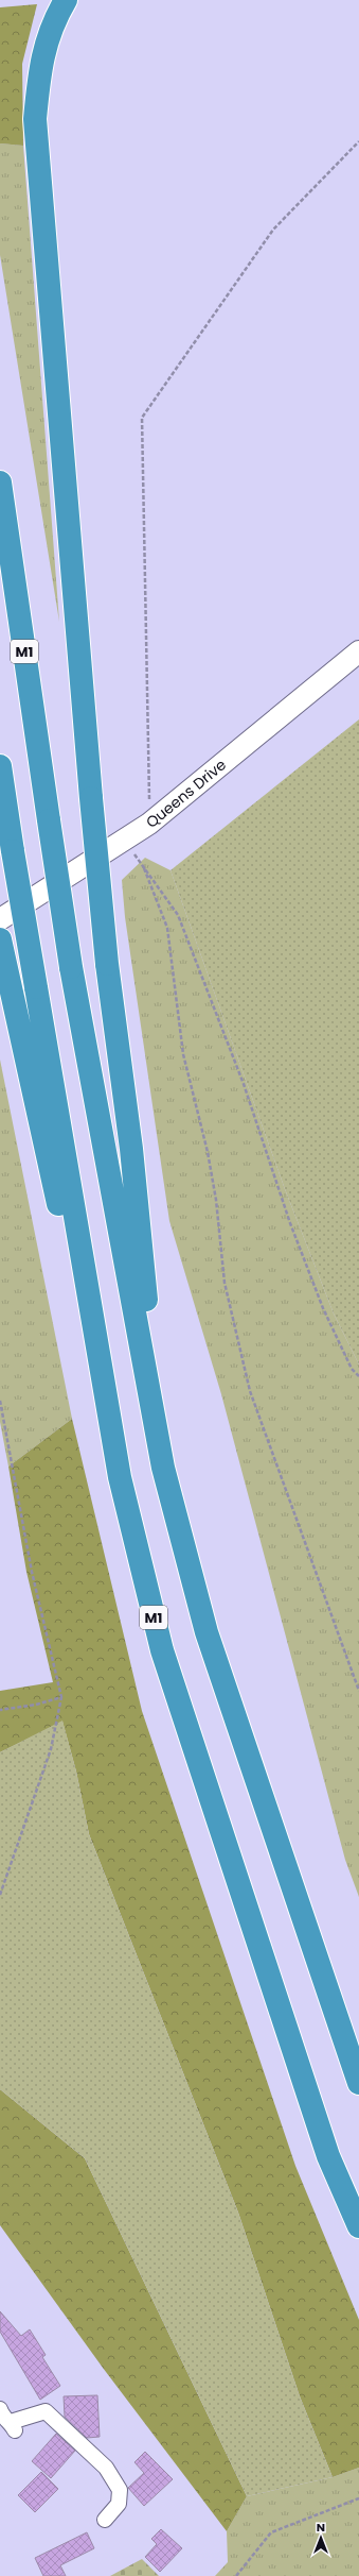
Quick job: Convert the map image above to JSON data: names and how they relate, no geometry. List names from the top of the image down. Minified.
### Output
{"streets":{"highway":["M1"],"street":["Queens Drive"]},"north":"top"}
